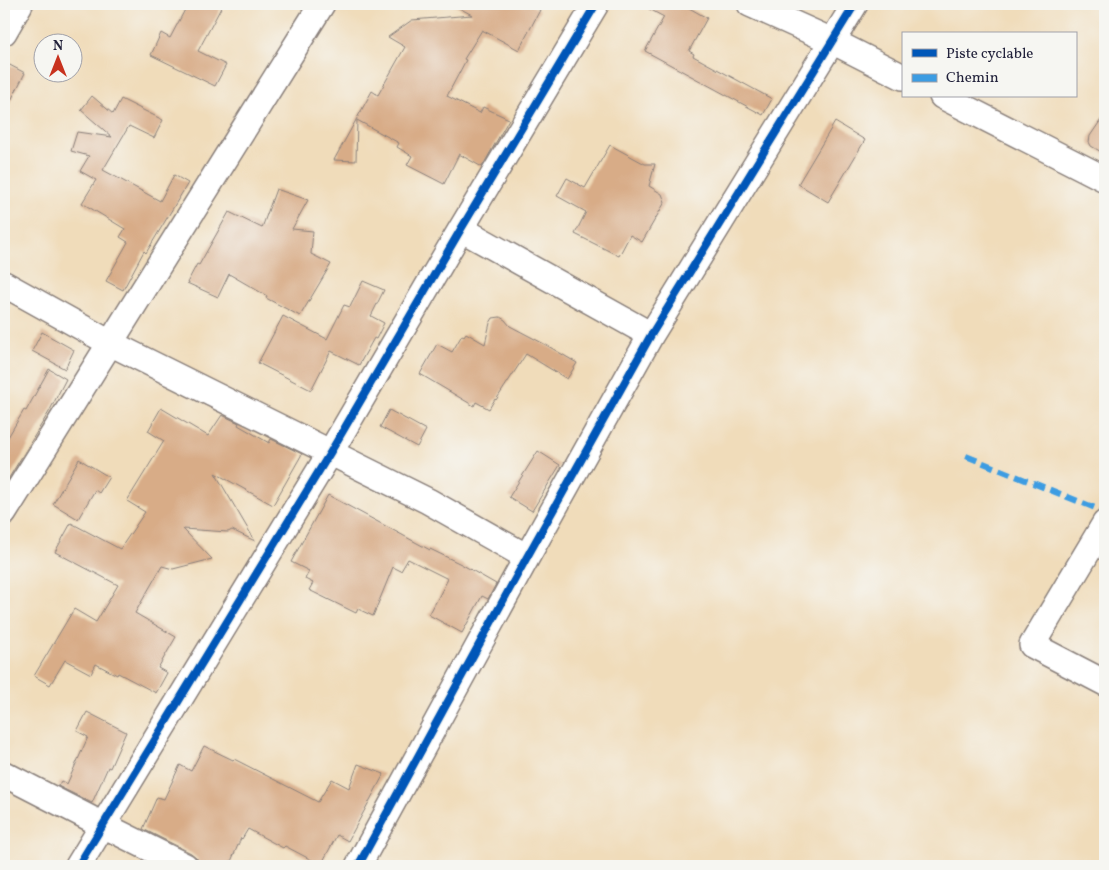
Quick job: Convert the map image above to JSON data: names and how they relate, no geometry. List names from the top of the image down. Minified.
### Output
{"legend":["Piste cyclable","Chemin"],"north":"top"}
